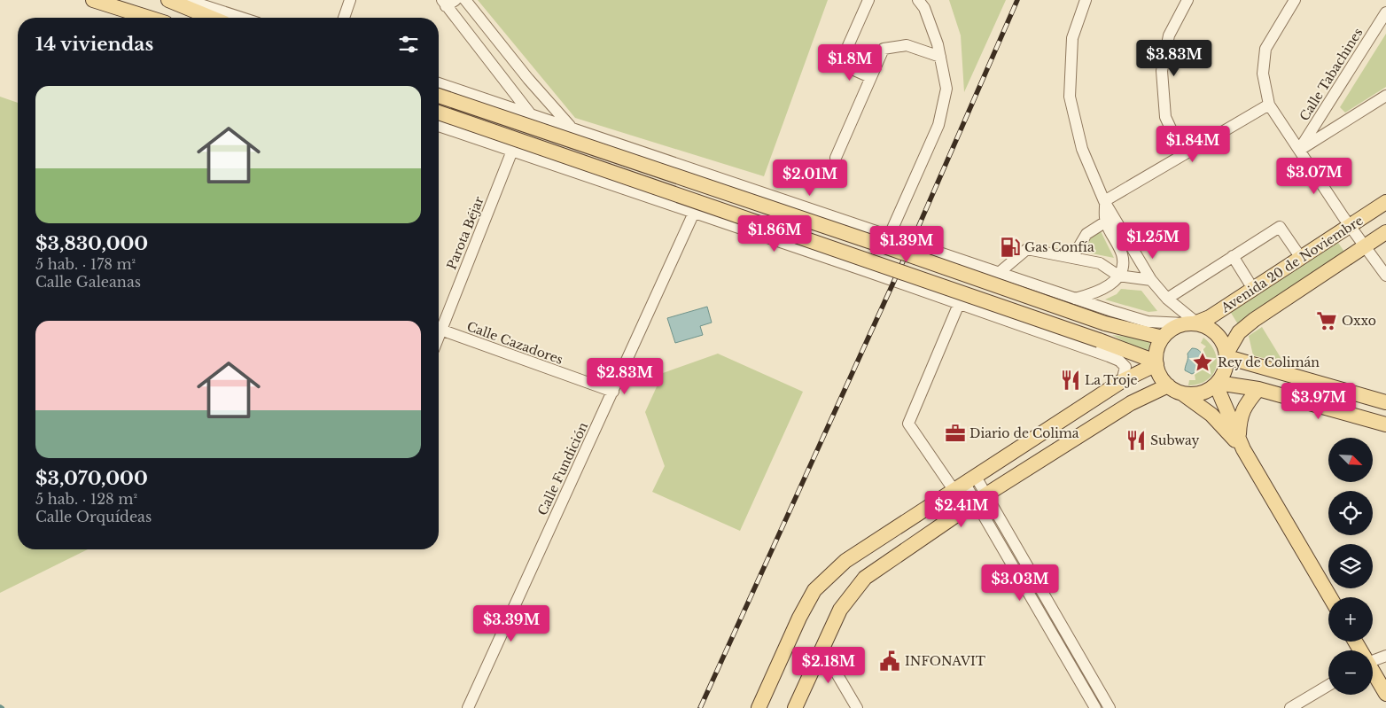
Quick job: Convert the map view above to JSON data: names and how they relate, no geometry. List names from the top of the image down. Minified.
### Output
{"streets":{"main road":["Avenida 20 de Noviembre"],"street":["Calle Tabachines","Parota Béjar","Calle Cazadores","Calle Fundición"]},"crossings":[["Calle Cazadores","Calle Fundición"]],"places":{"fuel station":["Gas Confía"],"supermarket":["Oxxo"],"place":["Rey de Colimán"],"restaurant":["La Troje","Subway"],"office":["Diario de Colima"],"public building":["INFONAVIT"]},"north":"bottom right","page":{"heading":"14 viviendas","price":["$3.83M","$1.8M","$1.84M","$3.07M","$2.01M","$1.86M","$1.25M","$1.39M","$2.83M","$3.97M","$2.41M","$3.03M","$3.39M","$2.18M"],"list":[{"name":"$3,830,000","note":"5 hab. · 178 m² · Calle Galeanas"},{"name":"$3,070,000","note":"5 hab. · 128 m² · Calle Orquídeas"}],"map_buttons":["+","−"]}}
